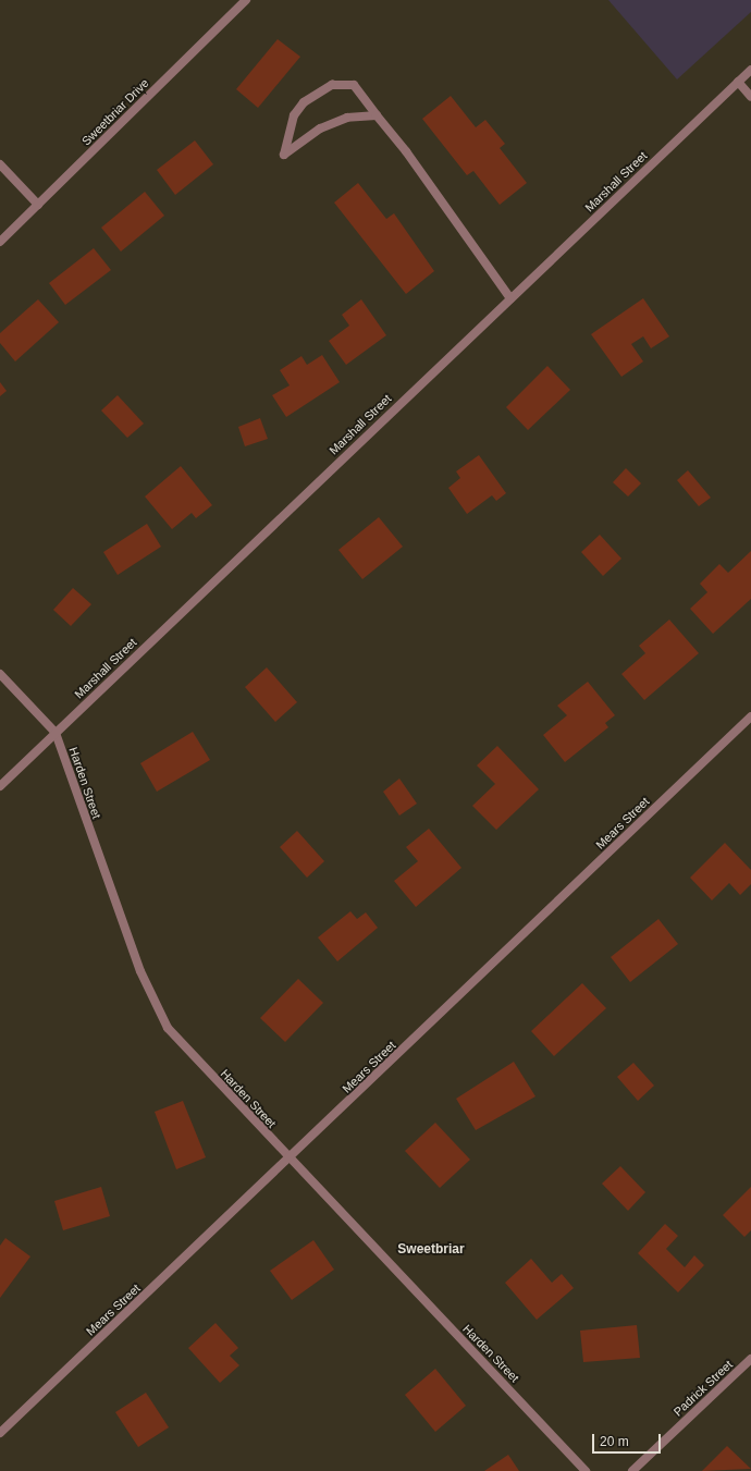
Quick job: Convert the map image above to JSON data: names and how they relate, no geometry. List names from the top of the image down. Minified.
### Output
{"streets":{"street":["Sweetbriar Drive","Marshall Street","Harden Street","Mears Street","Padrick Street"]},"crossings":[["Marshall Street","Harden Street"],["Harden Street","Mears Street"]],"districts":["Sweetbriar"],"scale_bar":"20 m"}
